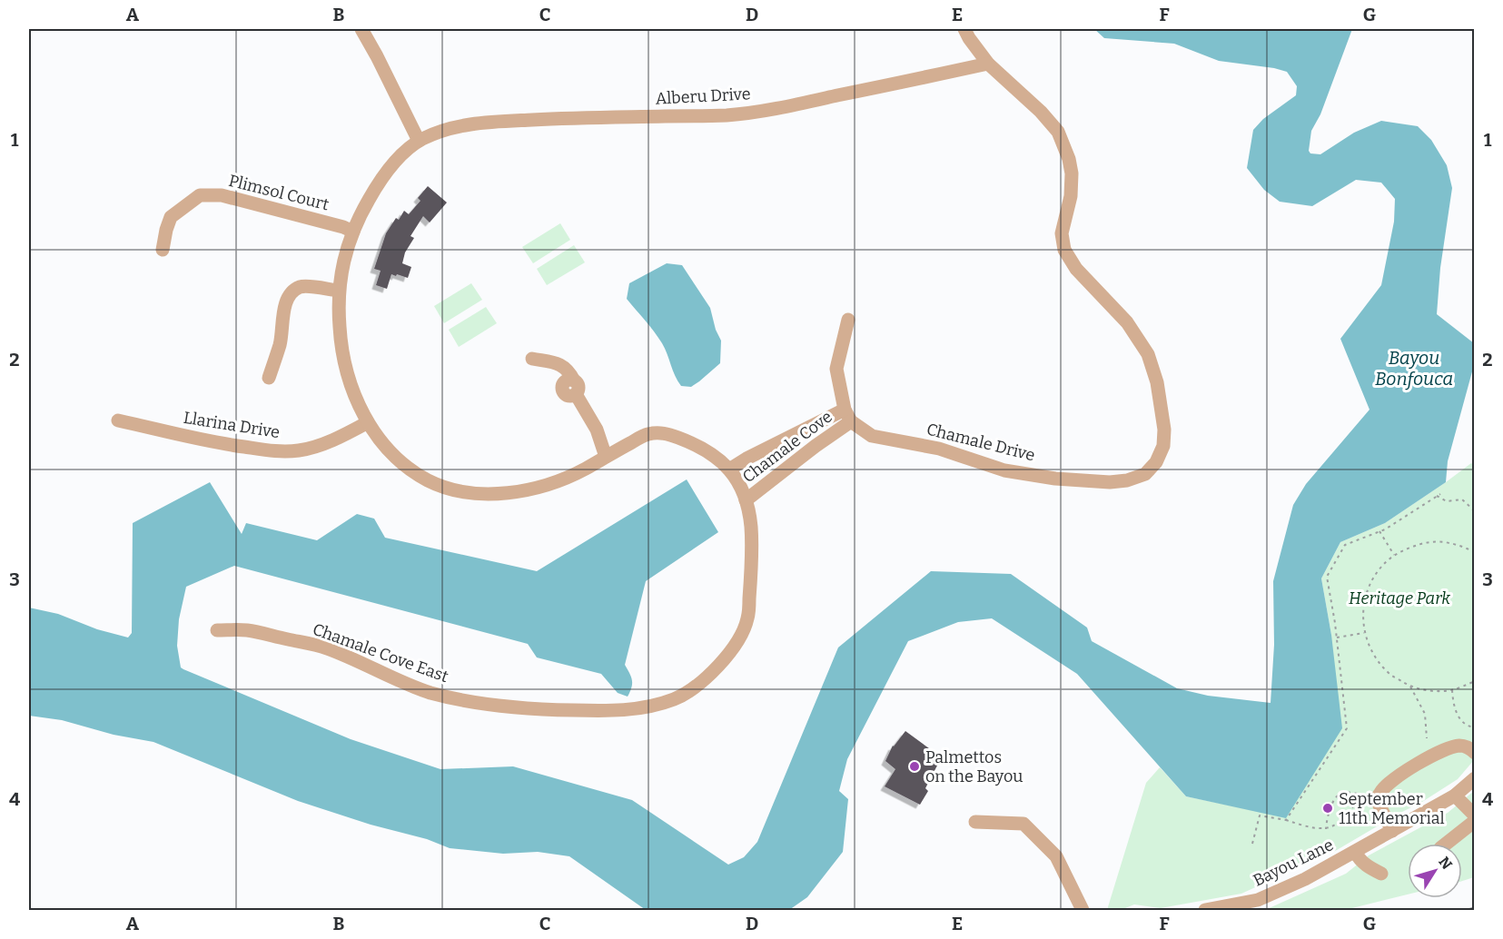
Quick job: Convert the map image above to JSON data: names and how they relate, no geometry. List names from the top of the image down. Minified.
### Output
{"streets":{"street":["Alberu Drive","Plimsol Court","Llarina Drive","Chamale Drive","Chamale Cove","Chamale Cove East","Bayou Lane"]},"crossings":[["Alberu Drive","Plimsol Court"],["Alberu Drive","Llarina Drive"],["Alberu Drive","Chamale Drive"],["Alberu Drive","Chamale Cove East"],["Llarina Drive","Chamale Cove East"],["Chamale Drive","Chamale Cove"],["Chamale Cove","Chamale Cove East"]],"water":["Bayou Bonfouca"],"parks":["Heritage Park"],"places":["Palmettos on the Bayou","September 11th Memorial"],"north":"top right","grid":{"columns":["A","B","C","D","E","F","G"],"rows":["1","2","3","4"]}}
